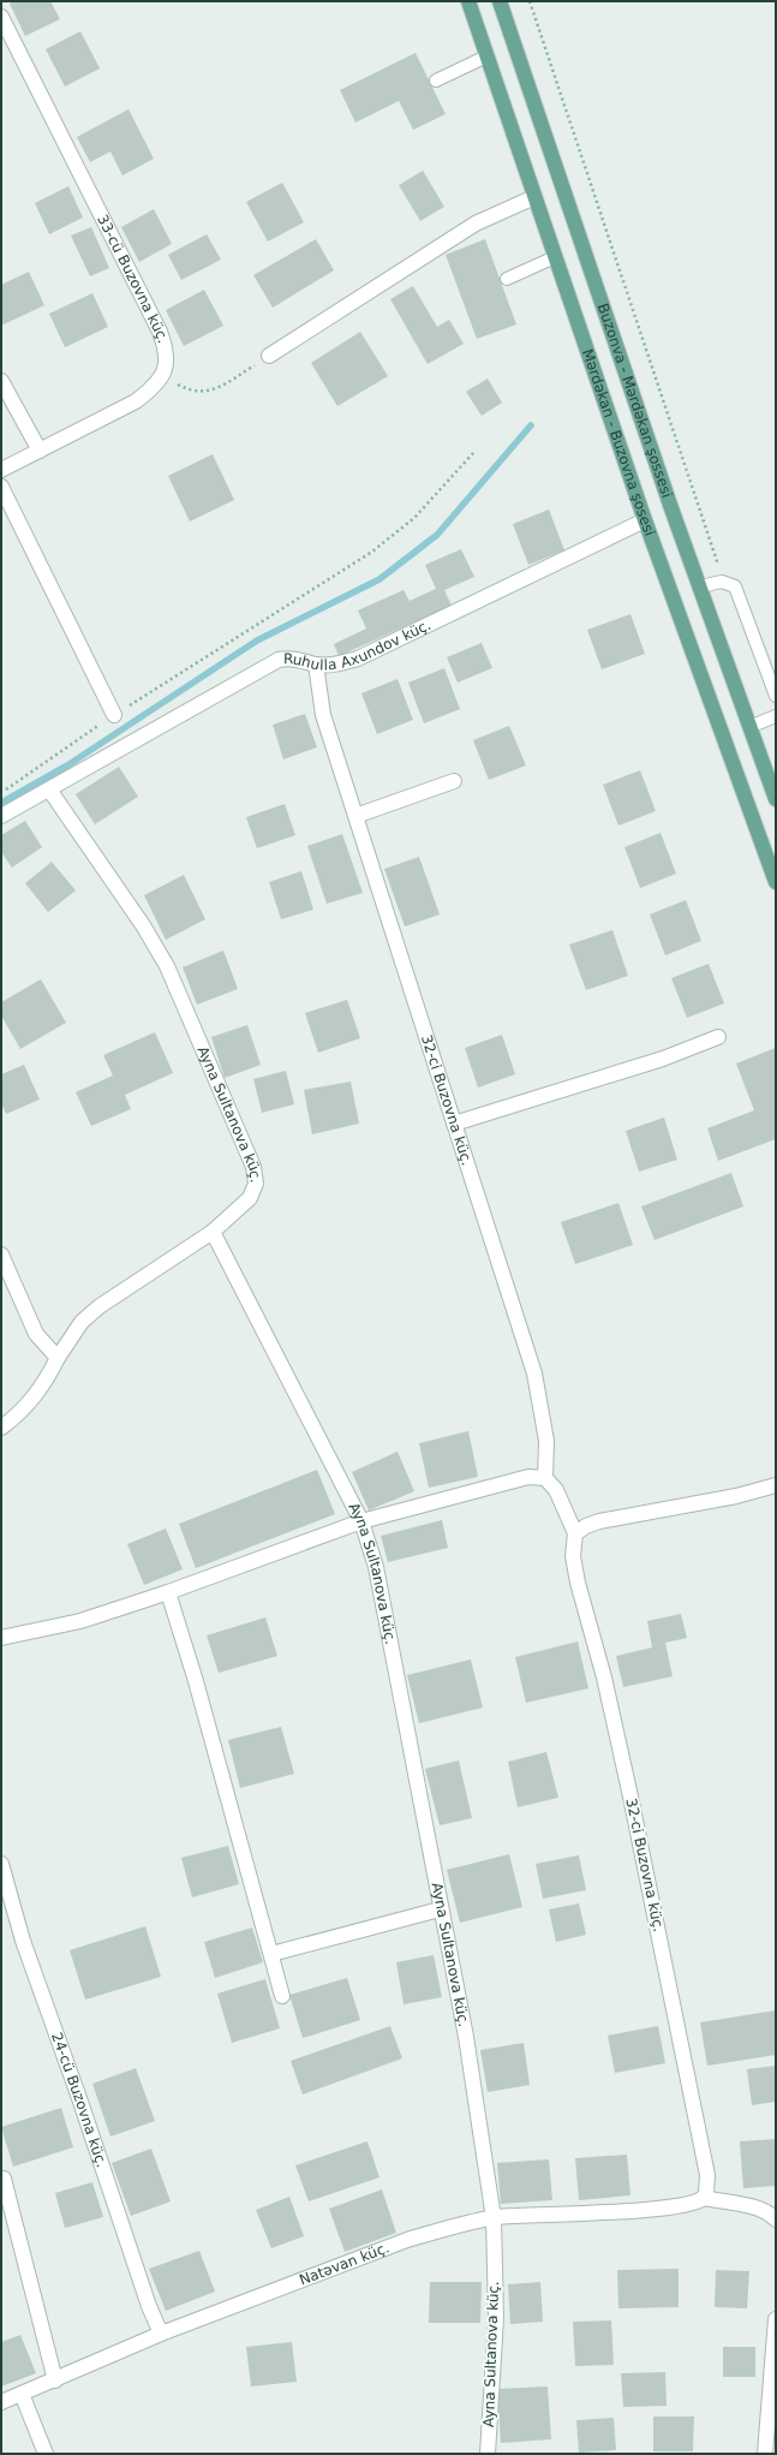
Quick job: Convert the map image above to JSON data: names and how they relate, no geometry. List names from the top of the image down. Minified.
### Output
{"streets":{"main road":["Buzonva - Mərdəkan şossesi","Mərdəkan - Buzovna şosesi"],"street":["33-cü Buzovna küç.","Ruhulla Axundov küç.","32-ci Buzovna küç.","Ayna Sultanova küç.","24-cü Buzovna küç.","Natəvan küç."]},"crossings":[["Mərdəkan - Buzovna şosesi","Ruhulla Axundov küç."],["Ruhulla Axundov küç.","32-ci Buzovna küç."],["Ruhulla Axundov küç.","Ayna Sultanova küç."],["32-ci Buzovna küç.","Natəvan küç."],["Ayna Sultanova küç.","Natəvan küç."],["24-cü Buzovna küç.","Natəvan küç."]]}
